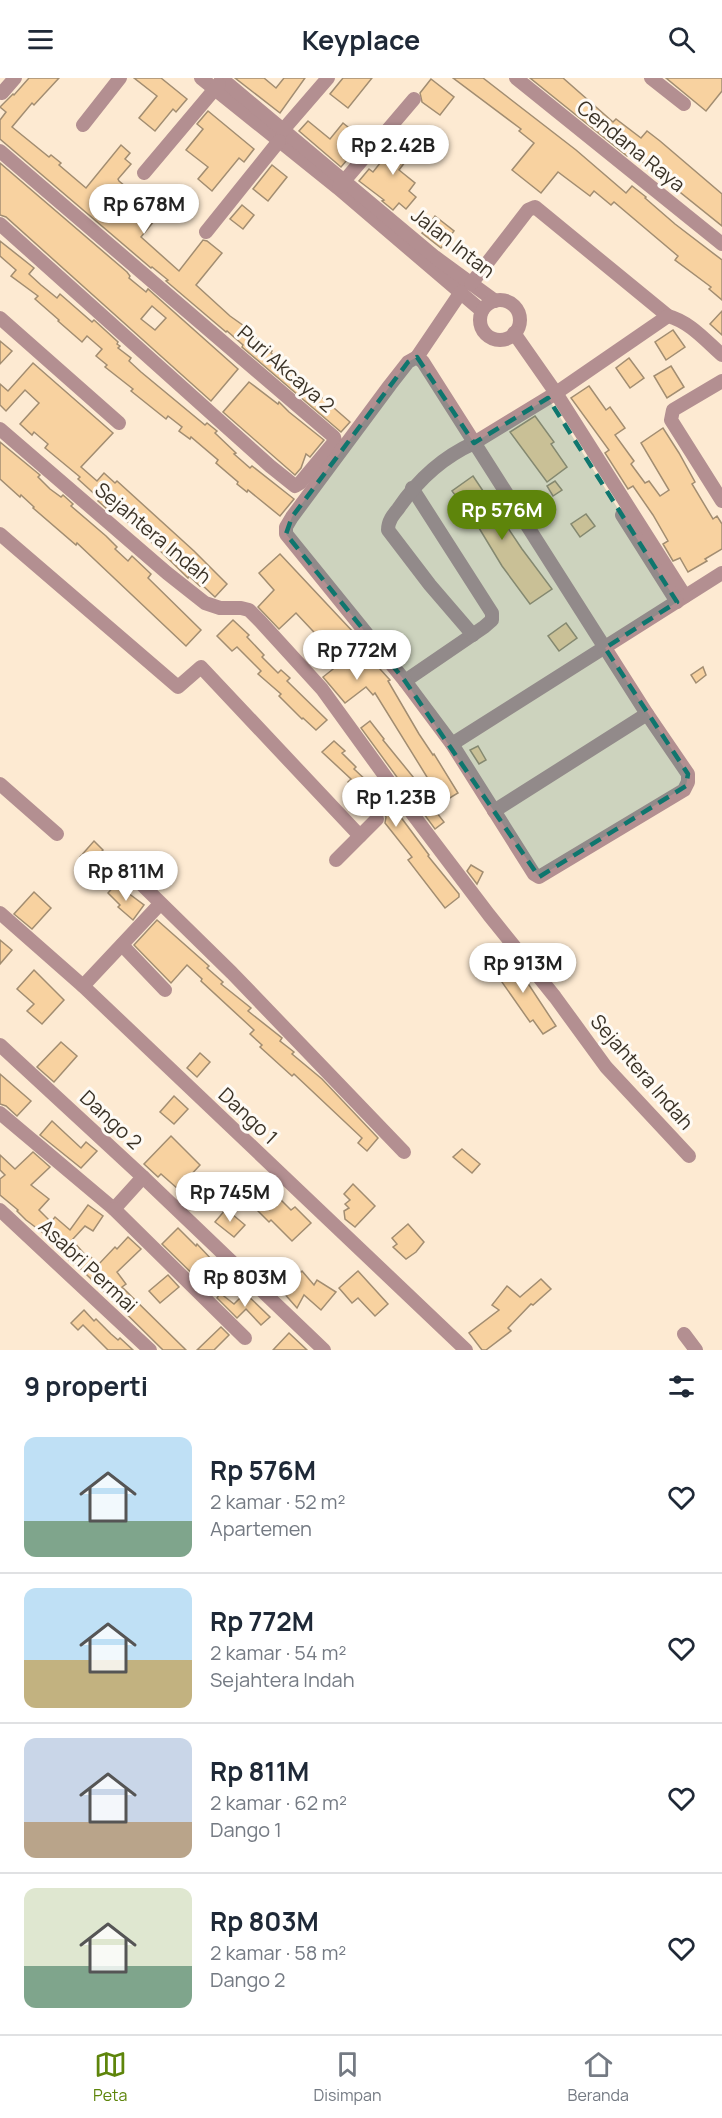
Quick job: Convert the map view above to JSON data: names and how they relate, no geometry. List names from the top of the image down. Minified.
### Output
{"streets":{"street":["Cendana Raya","Jalan Intan","Puri Akcaya 2","Sejahtera Indah","Dango 1","Dango 2","Asabri Permai"]},"page":{"header":"Keyplace","price":["Rp 2.42B","Rp 678M","Rp 576M","Rp 772M","Rp 1.23B","Rp 811M","Rp 913M","Rp 745M","Rp 803M"],"heading":"9 properti","list":[{"name":"Rp 576M","note":"2 kamar · 52 m² · Apartemen"},{"name":"Rp 772M","note":"2 kamar · 54 m² · Sejahtera Indah"},{"name":"Rp 811M","note":"2 kamar · 62 m² · Dango 1"},{"name":"Rp 803M","note":"2 kamar · 58 m² · Dango 2"}],"tabs":["Peta","Disimpan","Beranda"]}}
